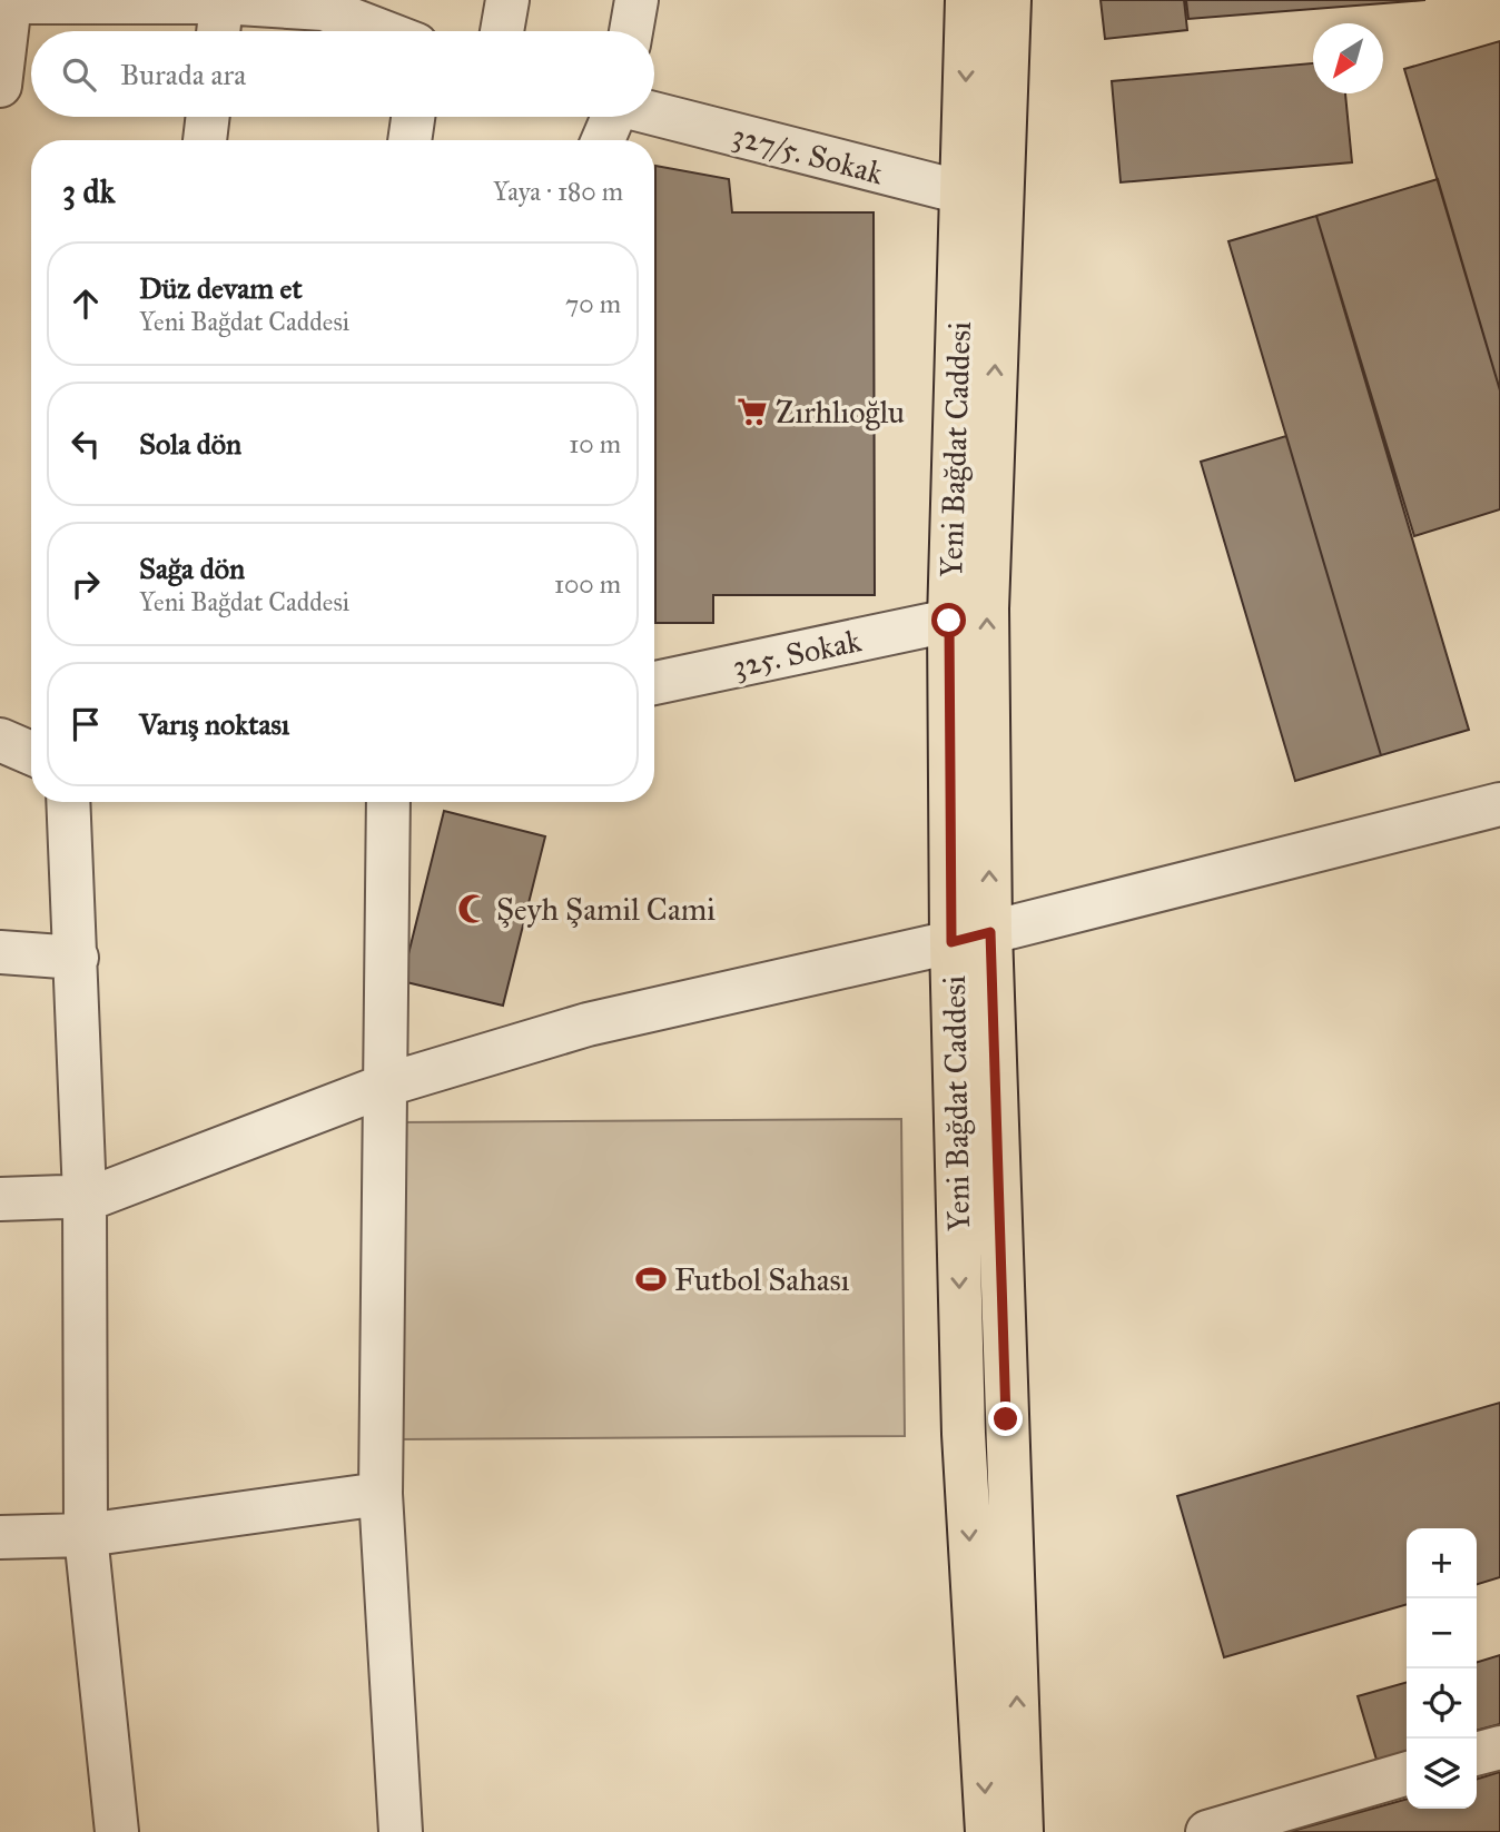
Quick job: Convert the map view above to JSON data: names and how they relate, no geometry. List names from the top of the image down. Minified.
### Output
{"streets":{"main road":["Yeni Bağdat Caddesi"],"street":["327/5. Sokak","325. Sokak"]},"crossings":[["327/5. Sokak","Yeni Bağdat Caddesi"],["Yeni Bağdat Caddesi","325. Sokak"]],"places":{"supermarket":["Zırhlıoğlu"],"mosque":["Şeyh Şamil Cami"],"sports":["Futbol Sahası"]},"north":"bottom left","page":{"search":"Burada ara","heading":["3 dk","Yaya · 180 m"],"list":[["Düz devam et","Yeni Bağdat Caddesi","70 m"],["Sola dön","10 m"],["Sağa dön","Yeni Bağdat Caddesi","100 m"],"Varış noktası"],"map_buttons":["+","−"]}}
